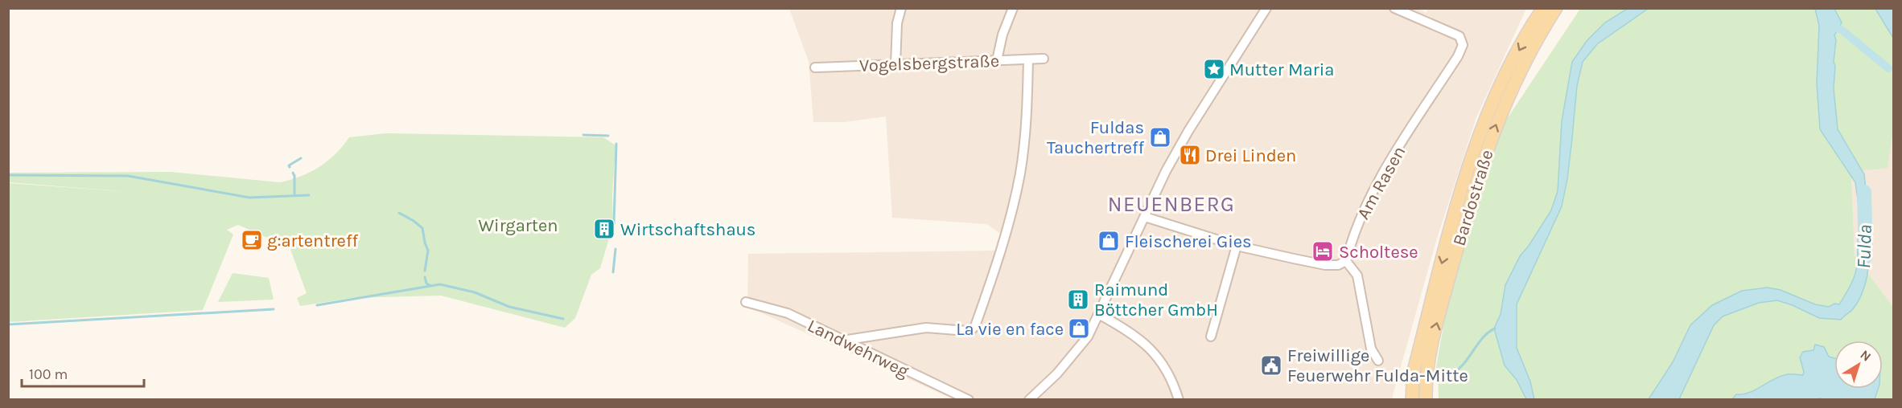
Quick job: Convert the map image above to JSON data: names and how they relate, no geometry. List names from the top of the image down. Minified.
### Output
{"streets":{"main road":["Bardostraße"],"street":["Vogelsbergstraße","Am Rasen","Landwehrweg"]},"districts":["NEUENBERG"],"water":["Fulda"],"parks":["Wirgarten"],"places":{"place":["Mutter Maria"],"shop":["Fuldas Tauchertreff","Fleischerei Gies","La vie en face"],"restaurant":["Drei Linden"],"building":["Wirtschaftshaus","Raimund Böttcher GmbH"],"cafe":["g:artentreff"],"hotel":["Scholtese"],"public building":["Freiwillige Feuerwehr Fulda-Mitte"]},"scale_bar":"100 m","north":"top right"}
